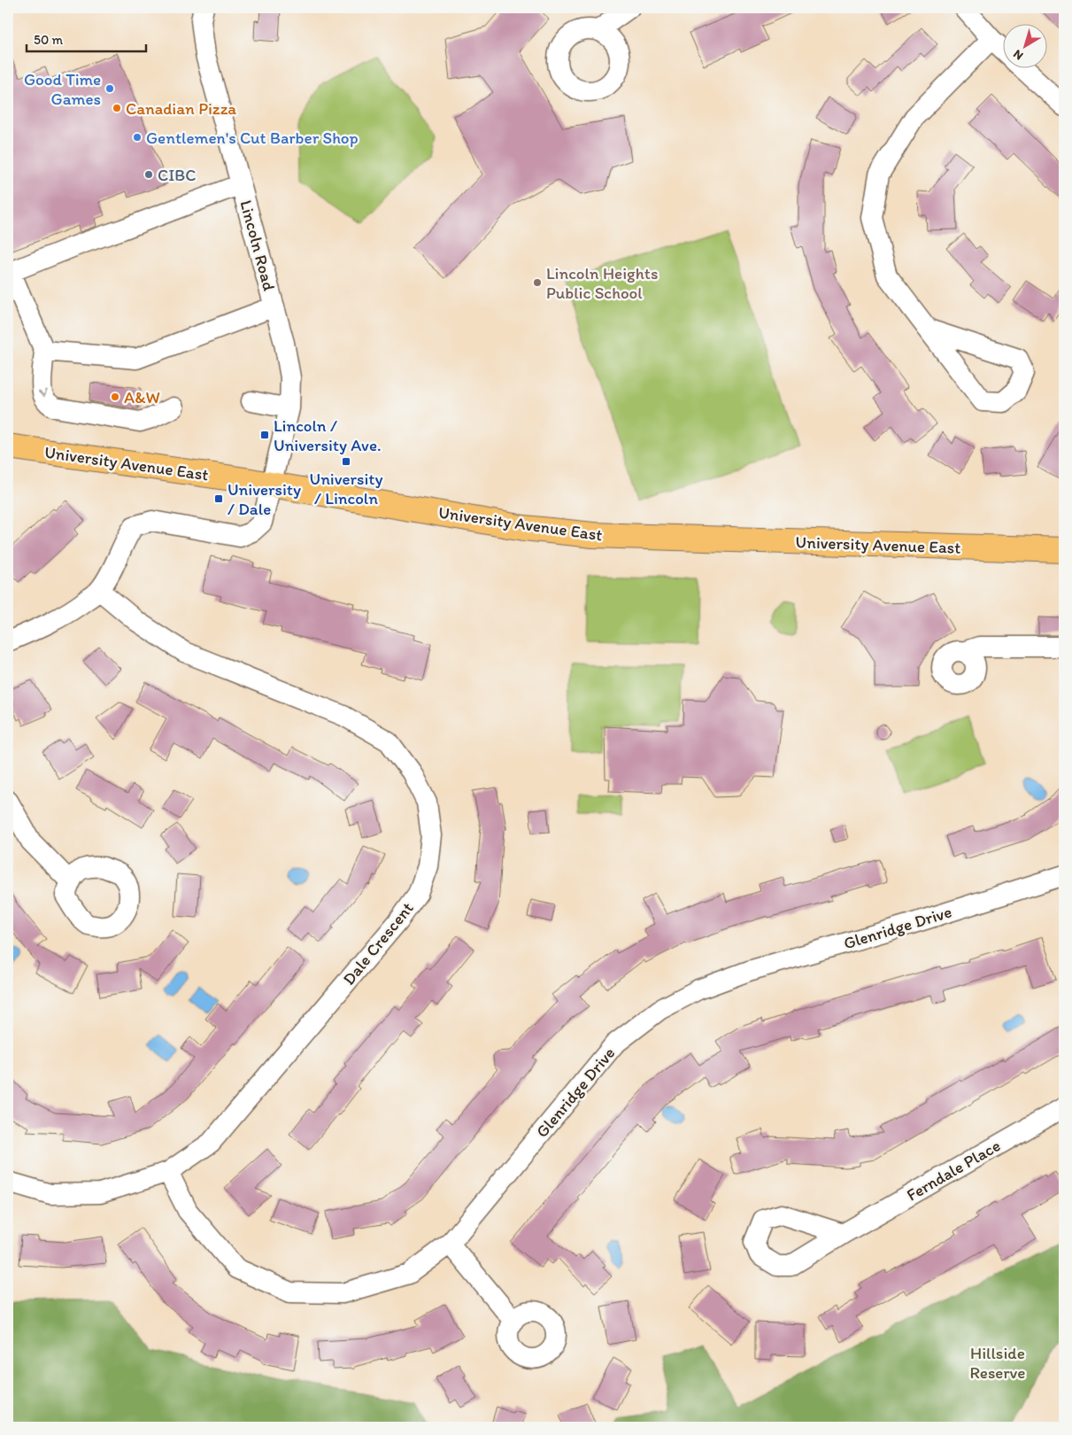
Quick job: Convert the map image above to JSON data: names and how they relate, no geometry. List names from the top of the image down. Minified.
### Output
{"streets":{"main road":["University Avenue East"],"street":["Lincoln Road","Glenridge Drive","Dale Crescent","Ferndale Place"]},"crossings":[["Lincoln Road","University Avenue East"],["Glenridge Drive","Dale Crescent"]],"parks":["Hillside Reserve"],"places":{"other":["Good Time Games","Canadian Pizza","Gentlemen's Cut Barber Shop","CIBC","Lincoln Heights Public School","A&W"],"transit":["Lincoln / University Ave.","University / Lincoln","University / Dale"]},"scale_bar":"50 m","north":"bottom left"}
